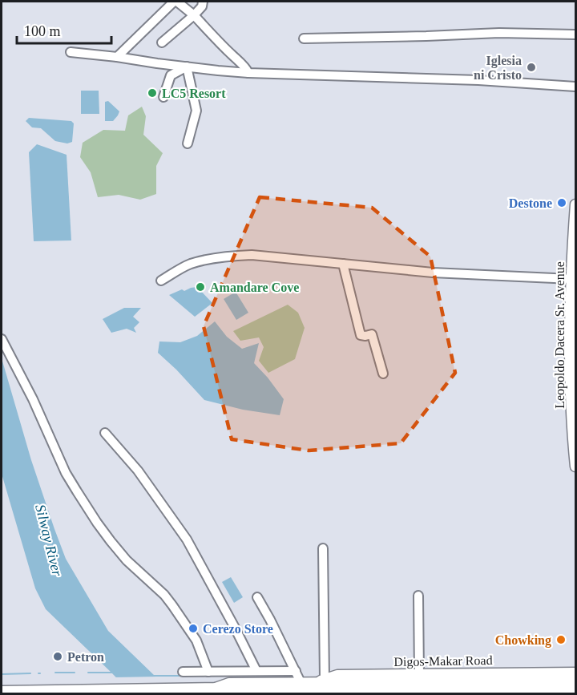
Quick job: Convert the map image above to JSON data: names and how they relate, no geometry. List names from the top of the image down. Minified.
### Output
{"streets":{"main road":["Leopoldo Dacera Sr. Avenue","Digos-Makar Road"]},"water":["Silway River"],"places":["Iglesia ni Cristo","LC5 Resort","Destone","Amandare Cove","Cerezo Store","Chowking","Petron"],"scale_bar":"100 m"}
